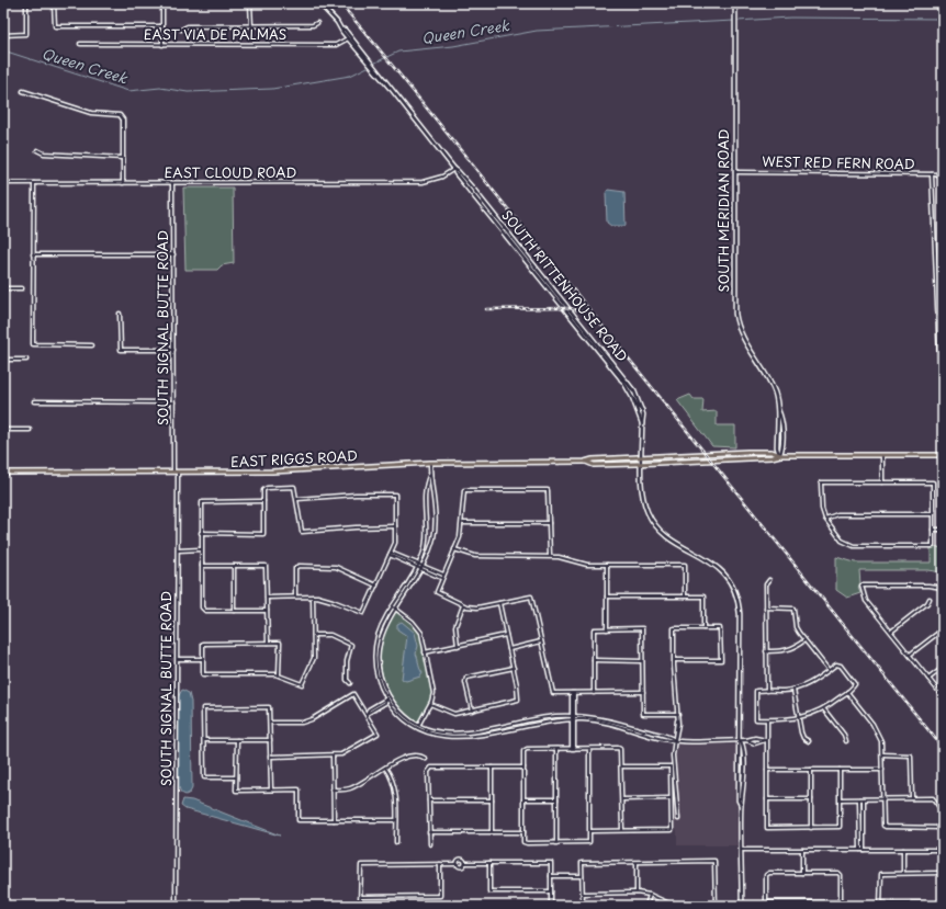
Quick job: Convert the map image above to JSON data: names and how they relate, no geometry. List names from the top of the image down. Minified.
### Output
{"streets":{"main road":["SOUTH MERIDIAN ROAD","SOUTH RITTENHOUSE ROAD","EAST RIGGS ROAD"],"street":["EAST VIA DE PALMAS","WEST RED FERN ROAD","EAST CLOUD ROAD","SOUTH SIGNAL BUTTE ROAD"]},"crossings":[["EAST VIA DE PALMAS","SOUTH RITTENHOUSE ROAD"],["WEST RED FERN ROAD","SOUTH MERIDIAN ROAD"],["EAST CLOUD ROAD","SOUTH RITTENHOUSE ROAD"],["EAST CLOUD ROAD","SOUTH SIGNAL BUTTE ROAD"],["SOUTH MERIDIAN ROAD","EAST RIGGS ROAD"],["SOUTH RITTENHOUSE ROAD","EAST RIGGS ROAD"],["SOUTH SIGNAL BUTTE ROAD","EAST RIGGS ROAD"]],"water":["Queen Creek"]}
